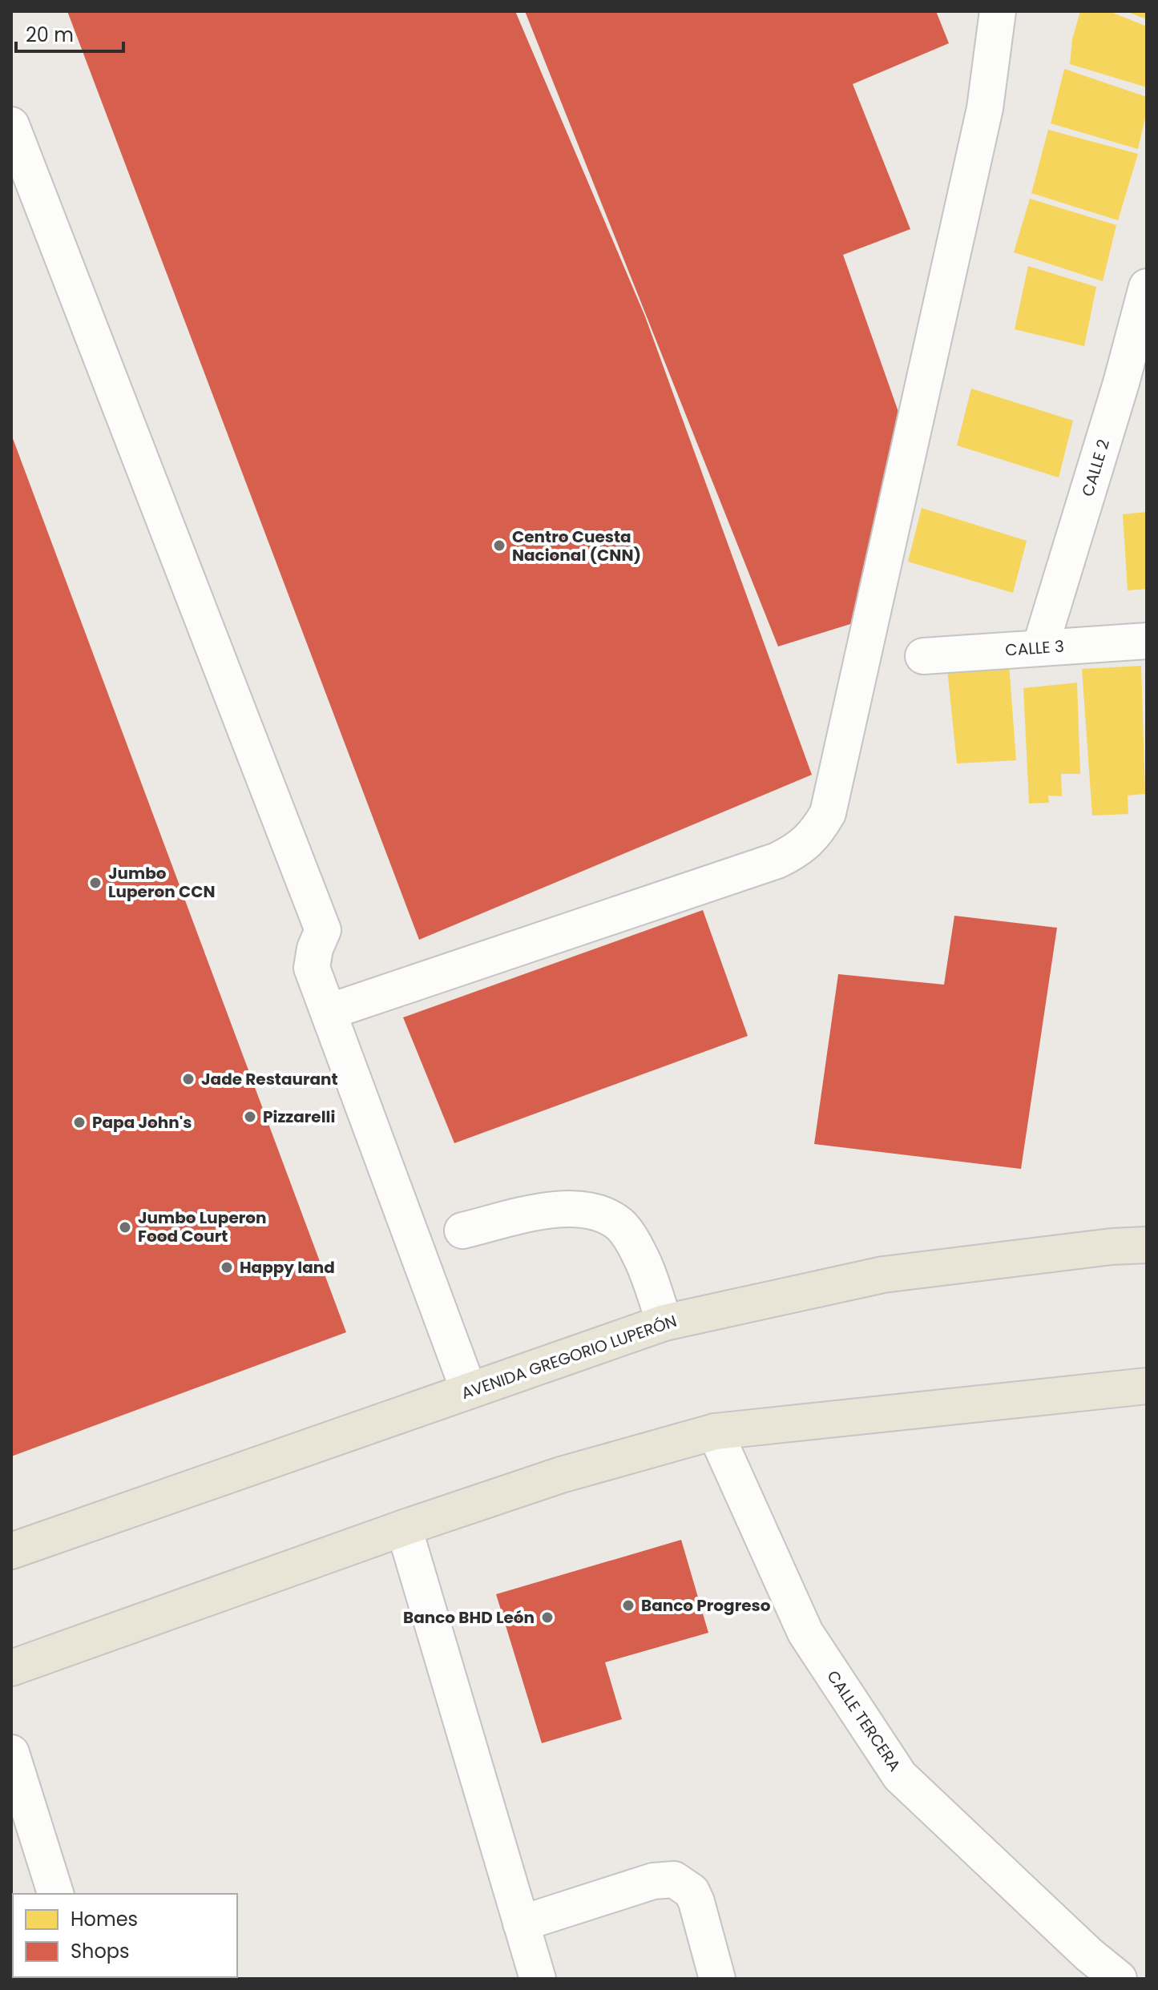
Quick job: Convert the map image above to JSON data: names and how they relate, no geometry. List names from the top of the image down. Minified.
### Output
{"streets":{"main road":["AVENIDA GREGORIO LUPERÓN"],"street":["CALLE 2","CALLE 3","CALLE TERCERA"]},"crossings":[["CALLE 2","CALLE 3"]],"places":["Centro Cuesta Nacional (CNN)","Jumbo Luperon CCN","Jade Restaurant","Pizzarelli","Papa John's","Jumbo Luperon Food Court","Happy land","Banco Progreso","Banco BHD León"],"legend":["Homes","Shops"],"scale_bar":"20 m"}
